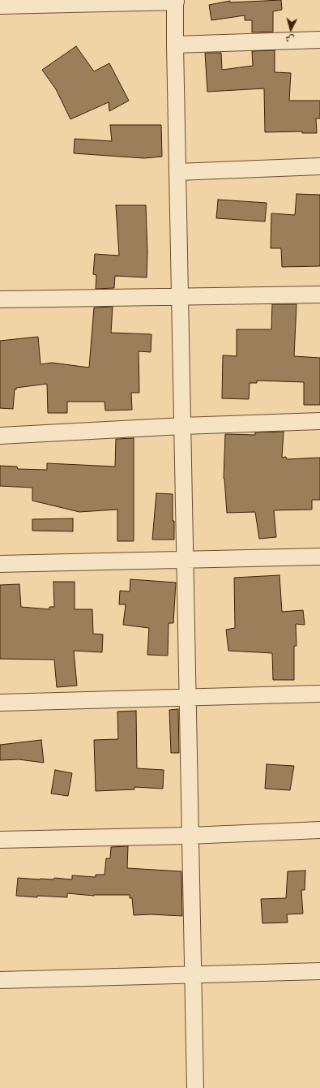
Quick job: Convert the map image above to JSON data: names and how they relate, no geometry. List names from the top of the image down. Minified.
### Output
{"north":"bottom"}
